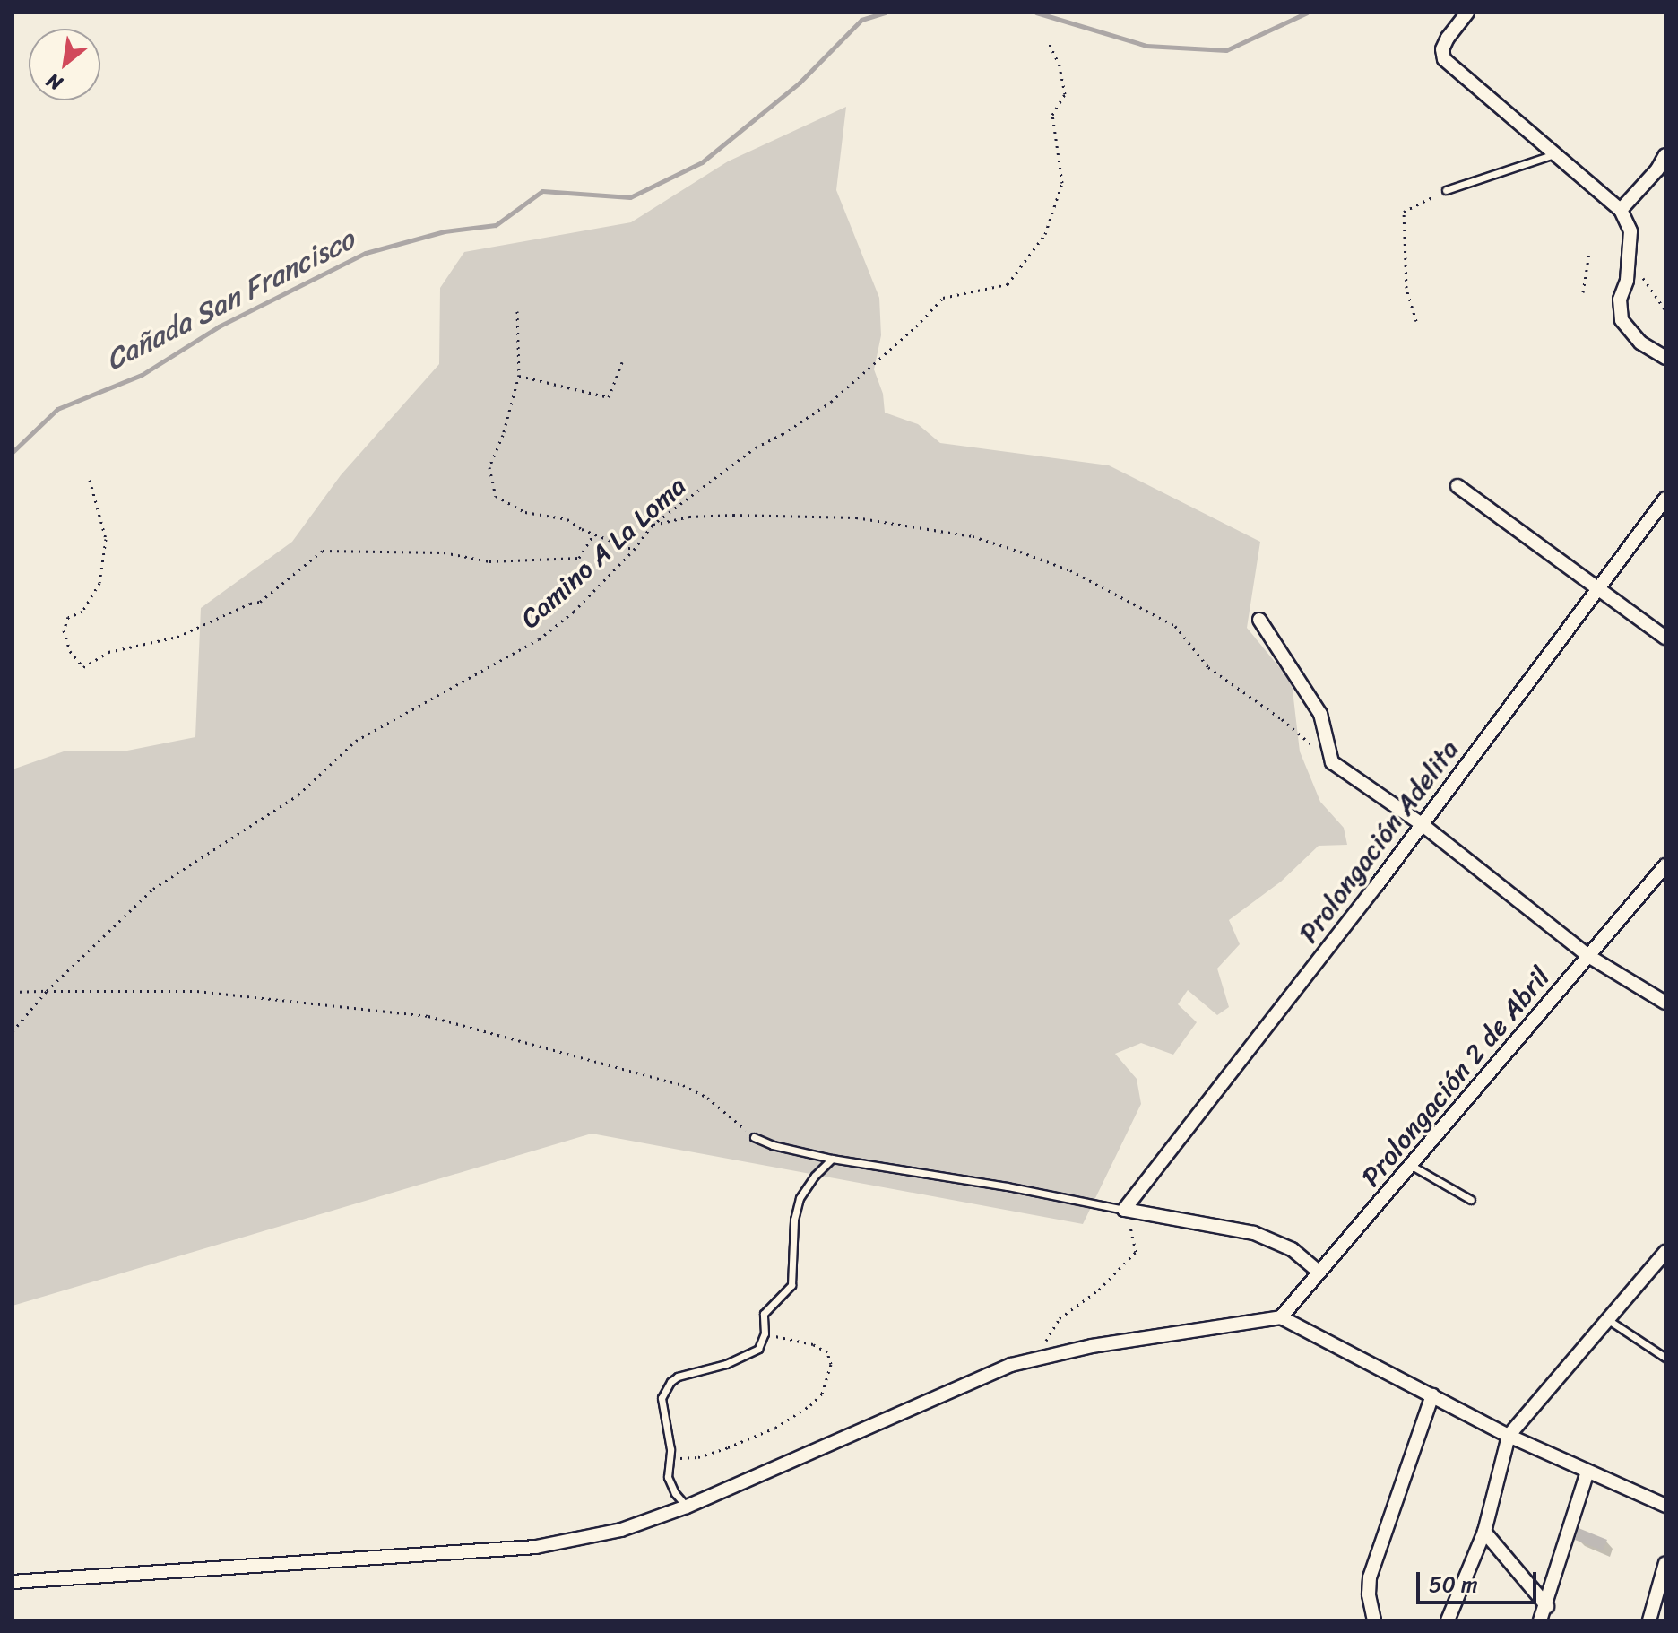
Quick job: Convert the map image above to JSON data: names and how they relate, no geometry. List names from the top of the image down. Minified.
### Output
{"streets":{"street":["Prolongación Adelita","Prolongación 2 de Abril"],"path":["Camino A La Loma"]},"water":["Cañada San Francisco"],"scale_bar":"50 m","north":"bottom left"}
